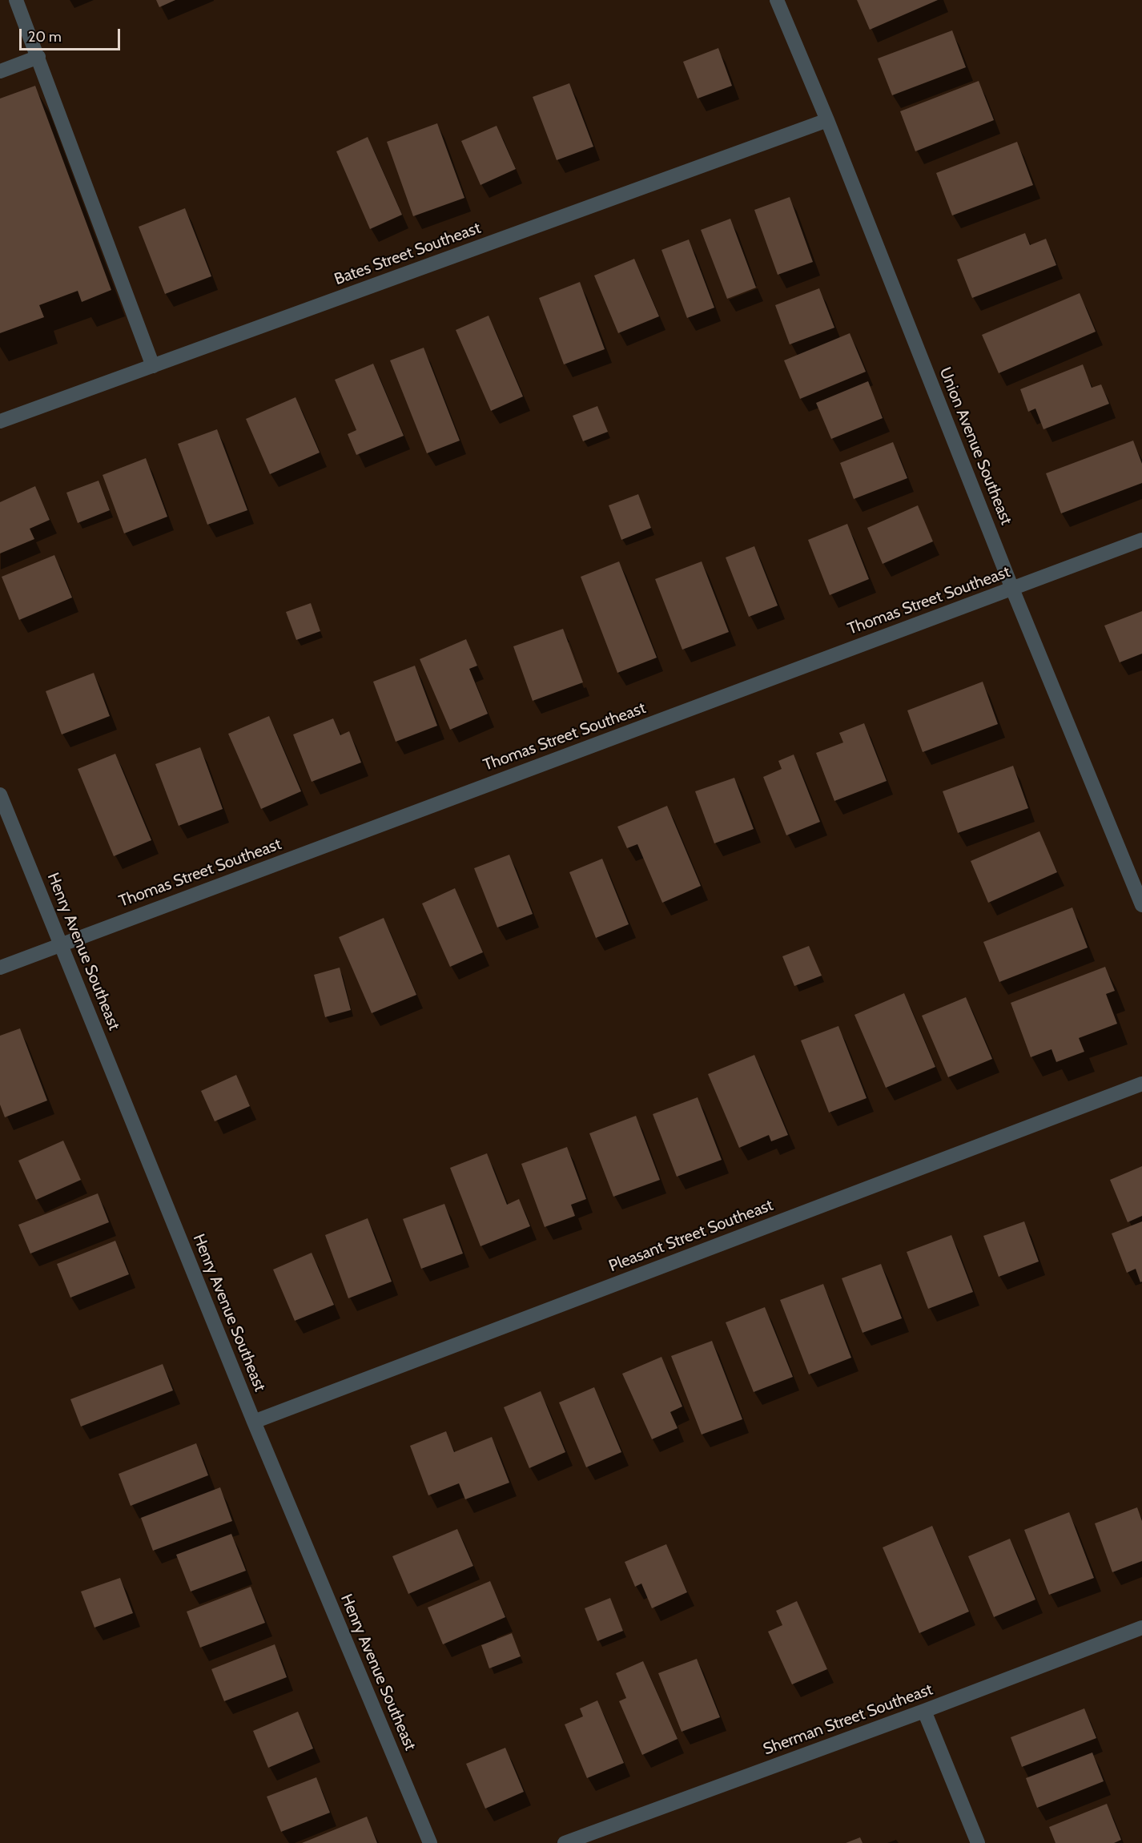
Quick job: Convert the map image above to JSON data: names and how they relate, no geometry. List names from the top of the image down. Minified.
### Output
{"streets":{"street":["Bates Street Southeast","Union Avenue Southeast","Thomas Street Southeast","Henry Avenue Southeast","Pleasant Street Southeast","Sherman Street Southeast"]},"crossings":[["Bates Street Southeast","Union Avenue Southeast"],["Union Avenue Southeast","Thomas Street Southeast"],["Thomas Street Southeast","Henry Avenue Southeast"],["Henry Avenue Southeast","Pleasant Street Southeast"]],"scale_bar":"20 m"}
